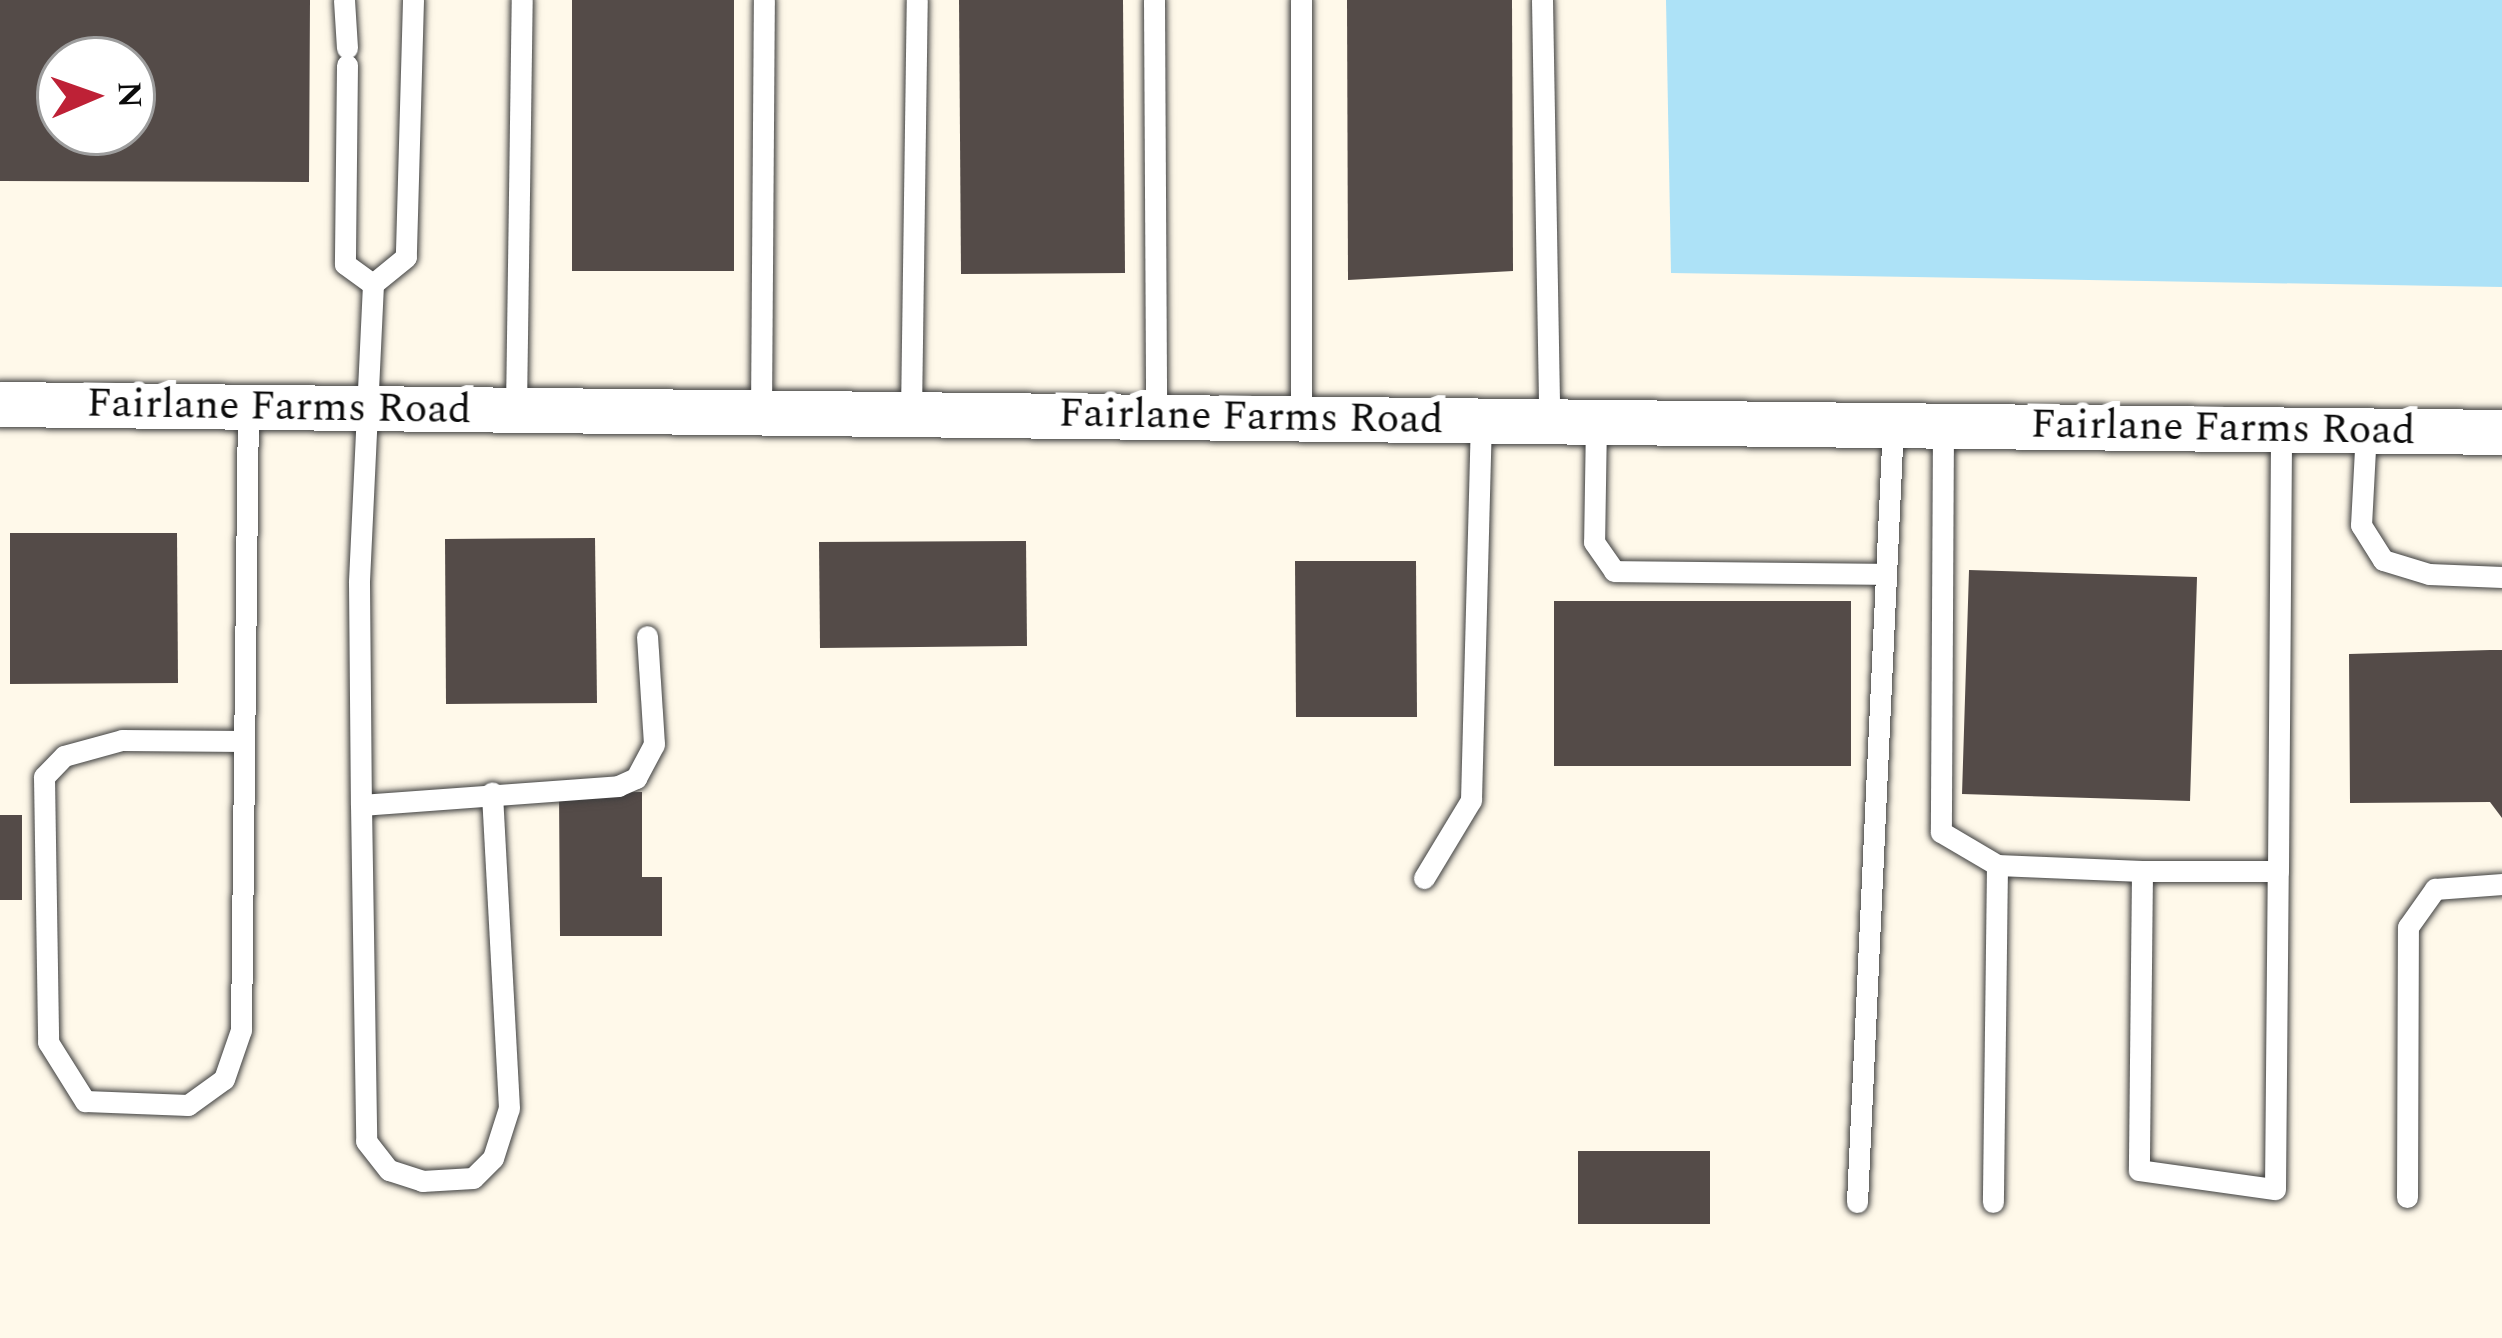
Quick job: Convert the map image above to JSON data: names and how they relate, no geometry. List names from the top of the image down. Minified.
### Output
{"streets":{"street":["Fairlane Farms Road"]},"north":"right"}
